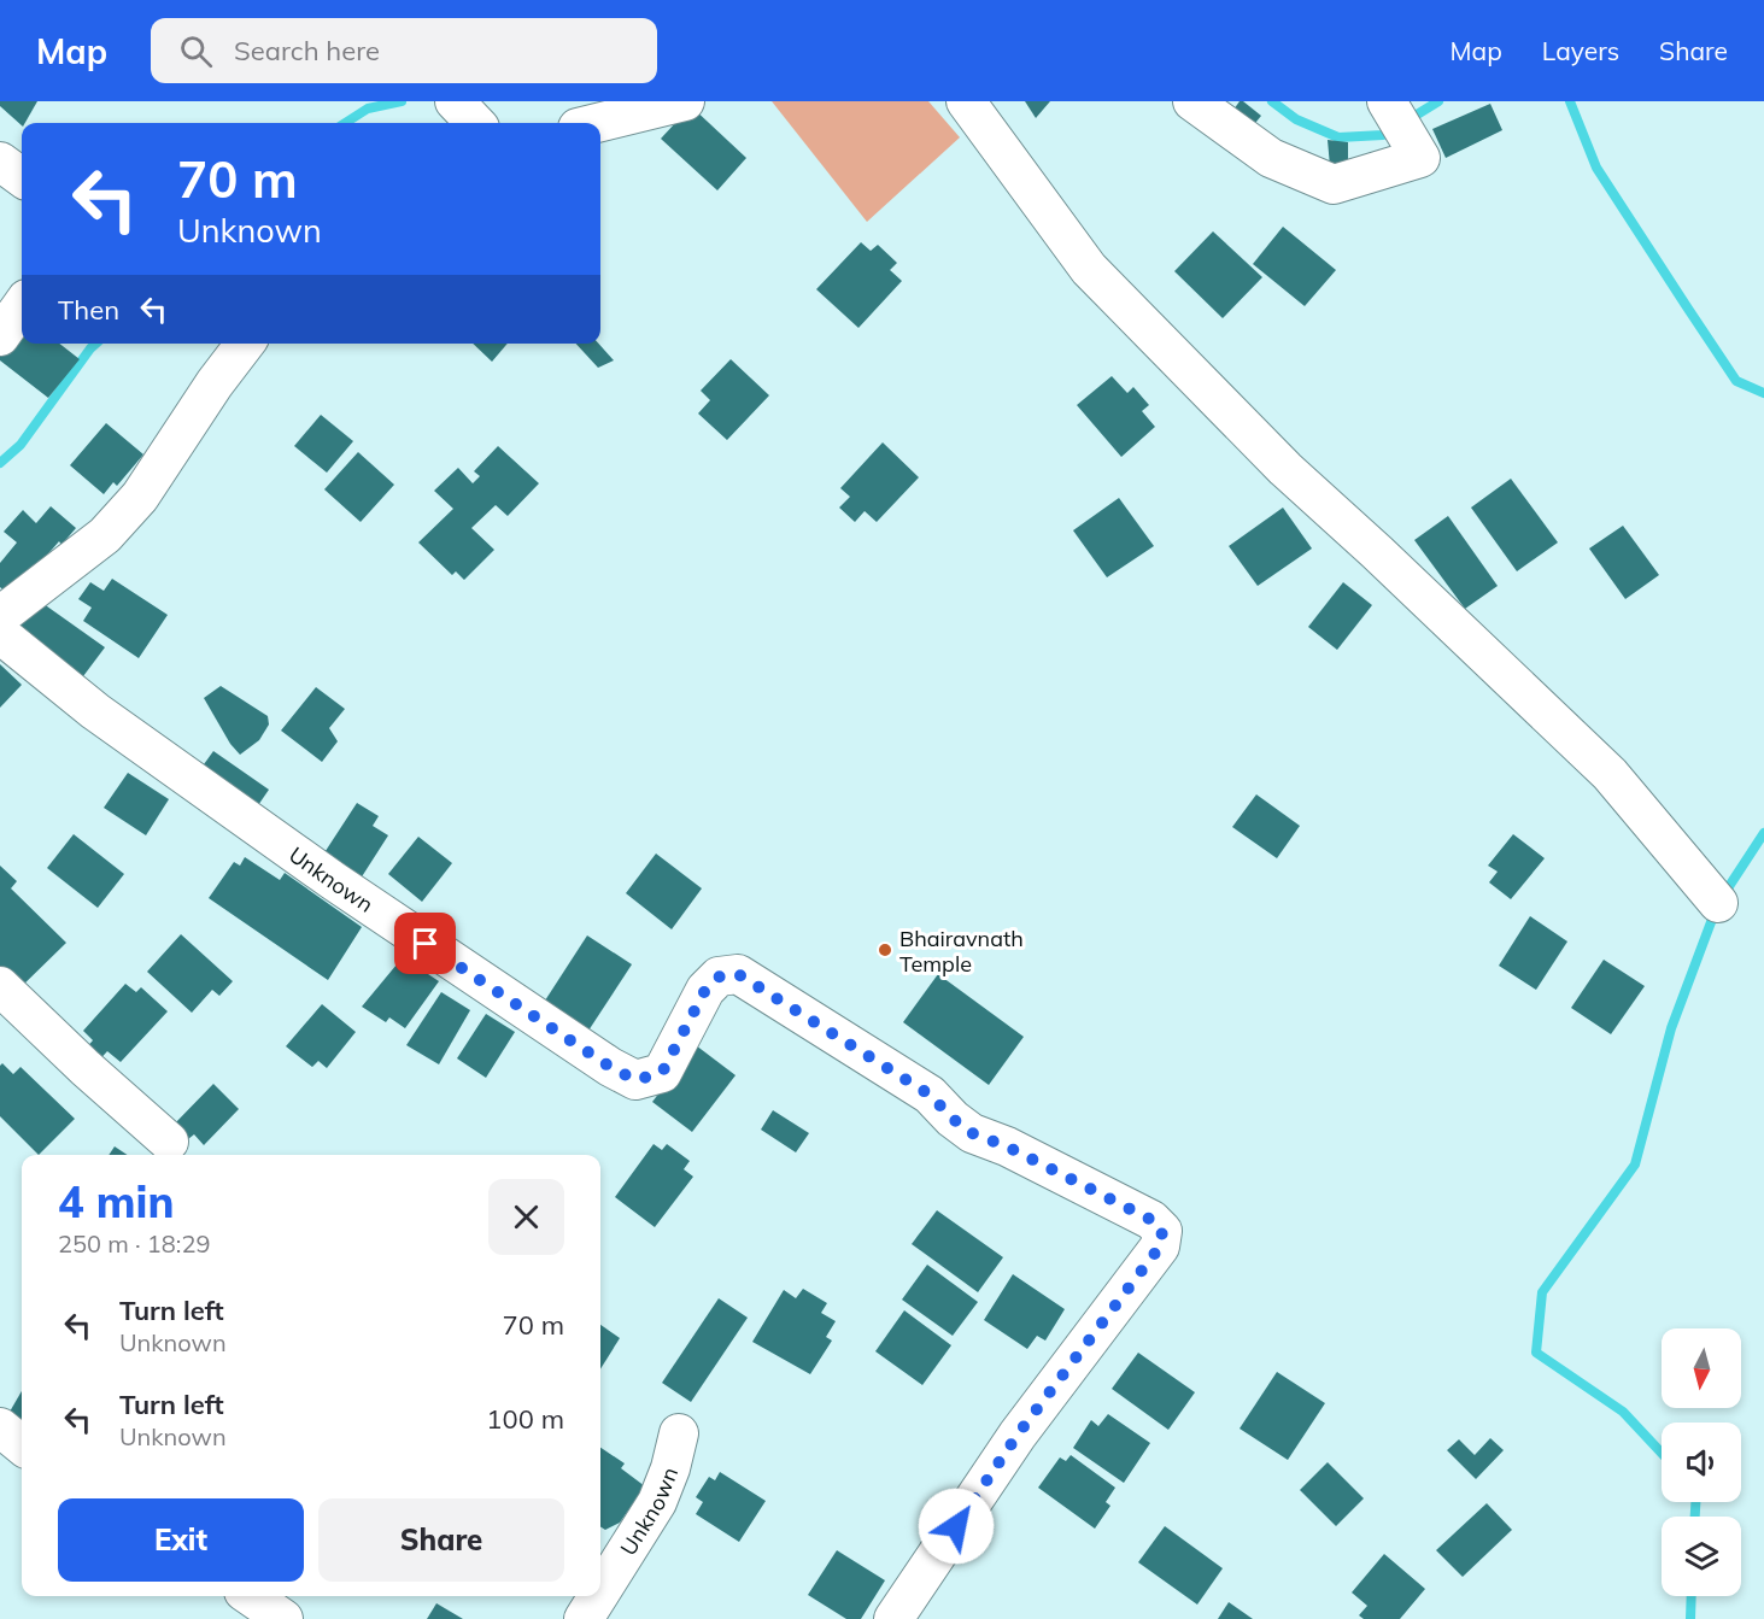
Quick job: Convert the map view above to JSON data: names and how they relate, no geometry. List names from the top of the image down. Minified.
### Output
{"streets":{"street":["Unknown"]},"places":["Bhairavnath Temple"],"north":"bottom","page":{"header":"Map","search":"Search here","nav":["Map","Layers","Share"],"turn":["70 m","Unknown"],"then":"Then","heading":["4 min","250 m · 18:29"],"list":[{"name":"Turn left","note":"Unknown","value":"70 m"},{"name":"Turn left","note":"Unknown","value":"100 m"}],"buttons":["Exit","Share"]}}
